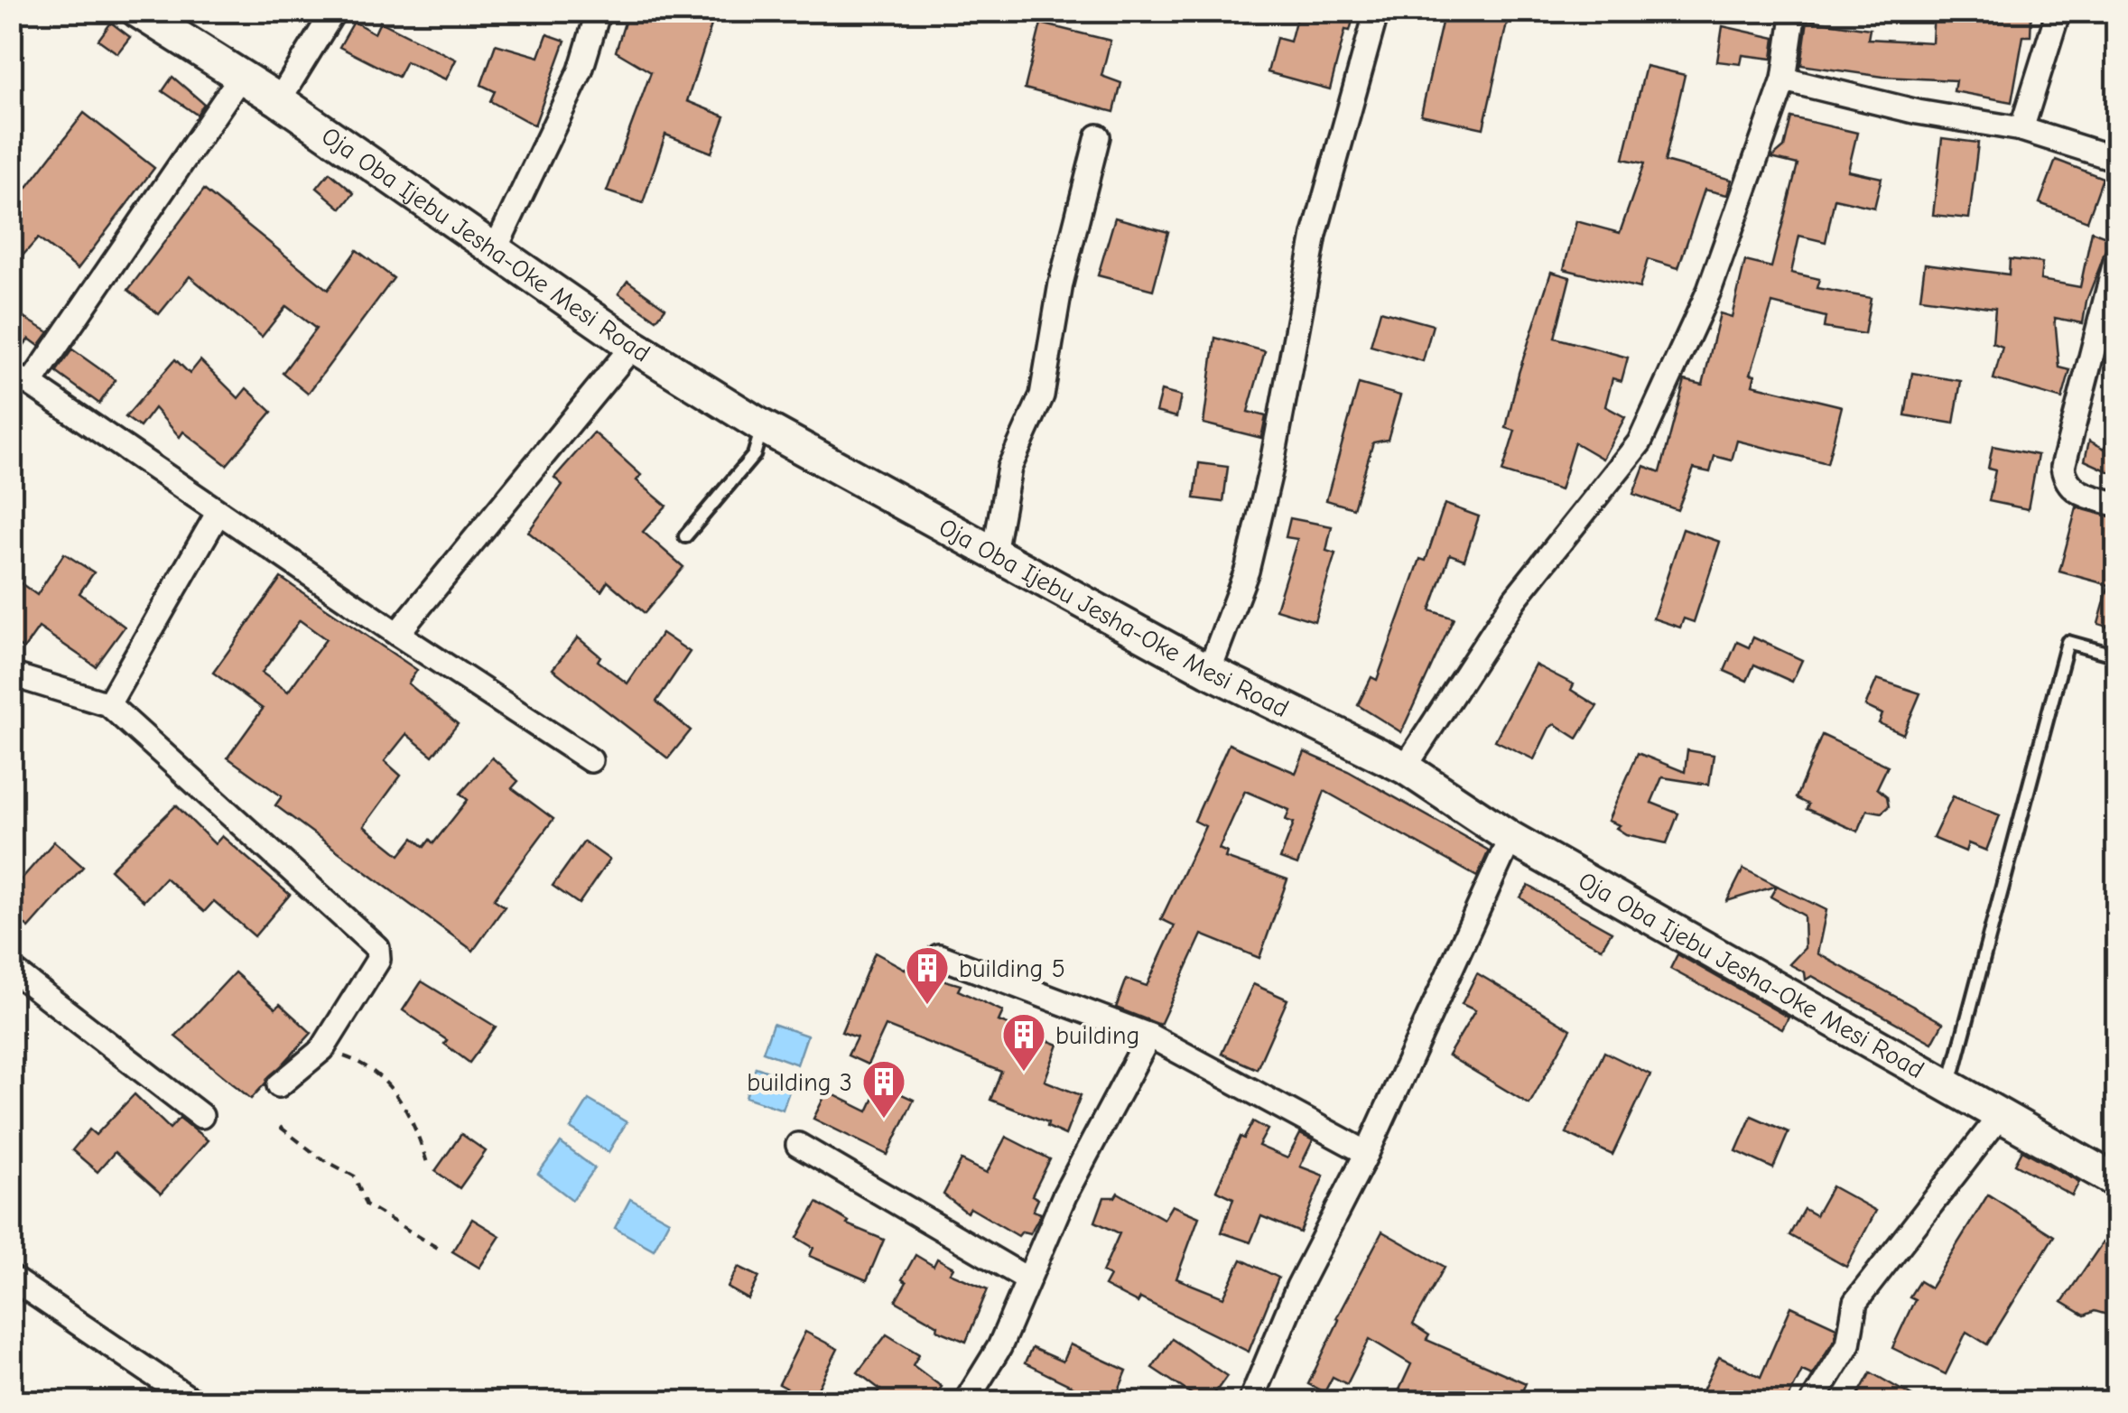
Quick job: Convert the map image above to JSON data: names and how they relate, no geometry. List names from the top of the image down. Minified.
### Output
{"streets":{"main road":["Oja Oba Ijebu Jesha-Oke Mesi Road"]},"places":{"building":["building 5","building","building 3"]}}
